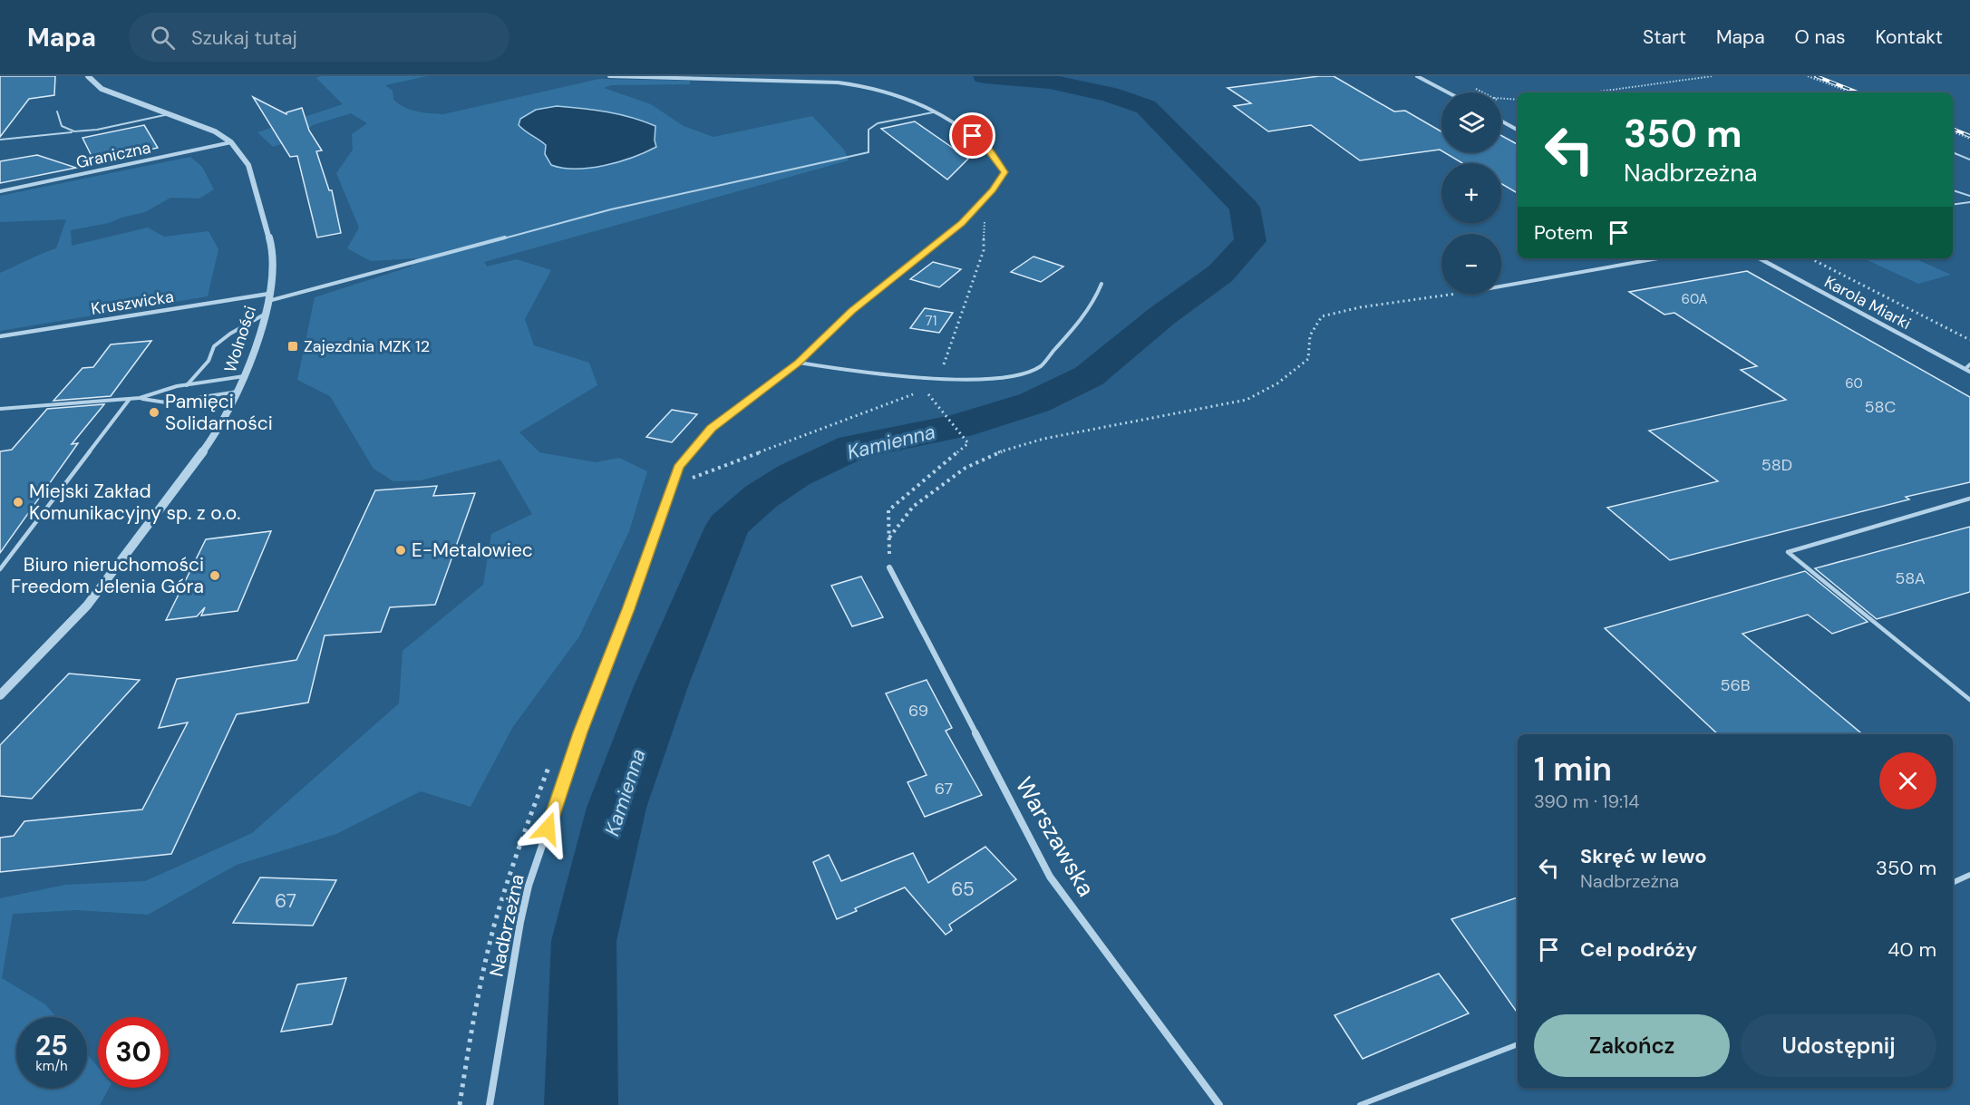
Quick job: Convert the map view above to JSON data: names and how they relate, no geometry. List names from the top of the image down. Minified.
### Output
{"streets":{"street":["Graniczna","Kruszwicka","Karola Miarki","Wolności","Warszawska","Nadbrzeżna"]},"crossings":[["Graniczna","Wolności"],["Kruszwicka","Wolności"]],"water":["Kamienna"],"places":{"transit":["Zajezdnia MZK 12"],"other":["Pamięci Solidarności","Miejski Zakład Komunikacyjny sp. z o.o.","E-Metalowiec","Biuro nieruchomości Freedom Jelenia Góra"]},"house_numbers":["60A","71","60","58C","58D","58A","56B","69","67","65","67"],"page":{"header":"Mapa","search":"Szukaj tutaj","nav":["Start","Mapa","O nas","Kontakt"],"map_buttons":["+","−"],"turn":["350 m","Nadbrzeżna"],"then":"Potem","heading":["1 min","390 m · 19:14"],"list":[{"name":"Skręć w lewo","note":"Nadbrzeżna","value":"350 m"},{"name":"Cel podróży","value":"40 m"}],"buttons":["Zakończ","Udostępnij"],"speed":"25 km/h","limit":"30"}}
